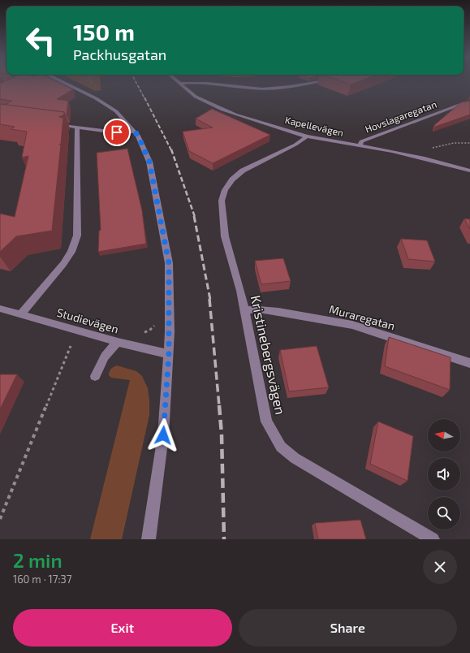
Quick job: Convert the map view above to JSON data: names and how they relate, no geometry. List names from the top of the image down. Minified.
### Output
{"streets":{"street":["Hovslagaregatan","Kapellevägen","Muraregatan","Studievägen","Kristinebergsvägen"]},"crossings":[["Hovslagaregatan","Kapellevägen"],["Kapellevägen","Kristinebergsvägen"],["Muraregatan","Kristinebergsvägen"]],"north":"left","page":{"turn":["150 m","Packhusgatan"],"heading":["2 min","160 m · 17:37"],"buttons":["Exit","Share"]}}
